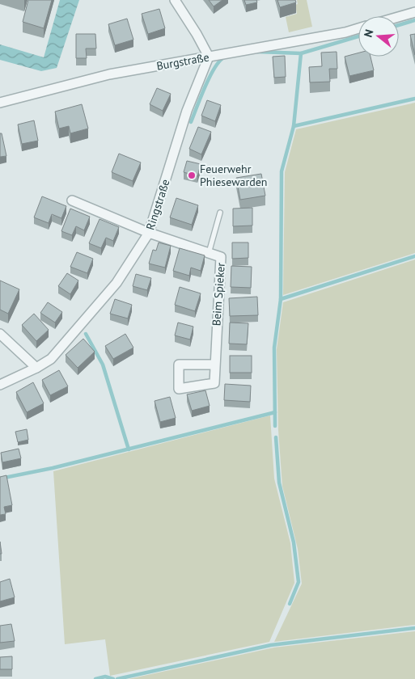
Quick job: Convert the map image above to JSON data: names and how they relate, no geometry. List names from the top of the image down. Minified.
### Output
{"streets":{"street":["Burgstraße","Ringstraße","Beim Spieker"]},"crossings":[["Burgstraße","Ringstraße"],["Ringstraße","Beim Spieker"]],"places":["Feuerwehr Phiesewarden"],"north":"left"}
